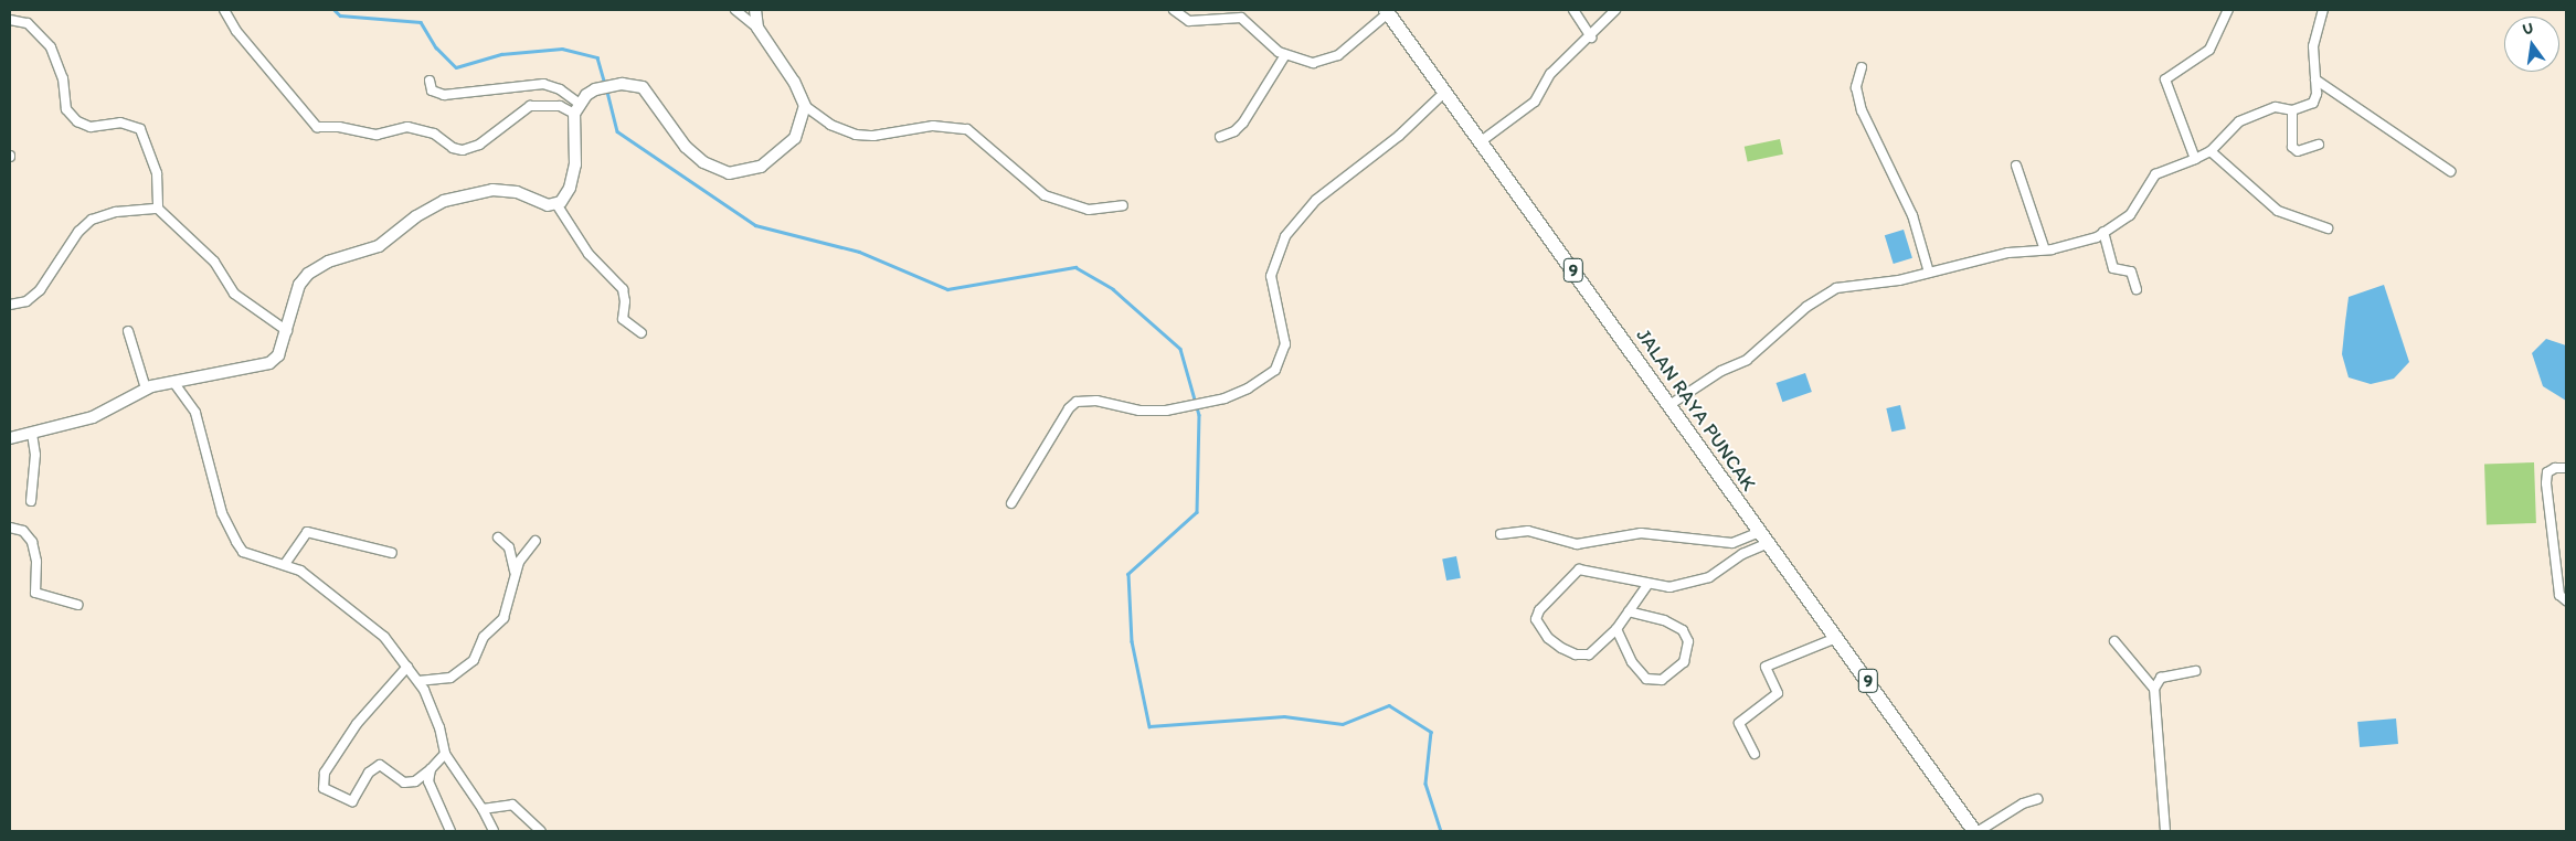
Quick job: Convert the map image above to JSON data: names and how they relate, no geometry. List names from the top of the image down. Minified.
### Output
{"streets":{"highway":["9","JALAN RAYA PUNCAK"]},"north":"top"}
